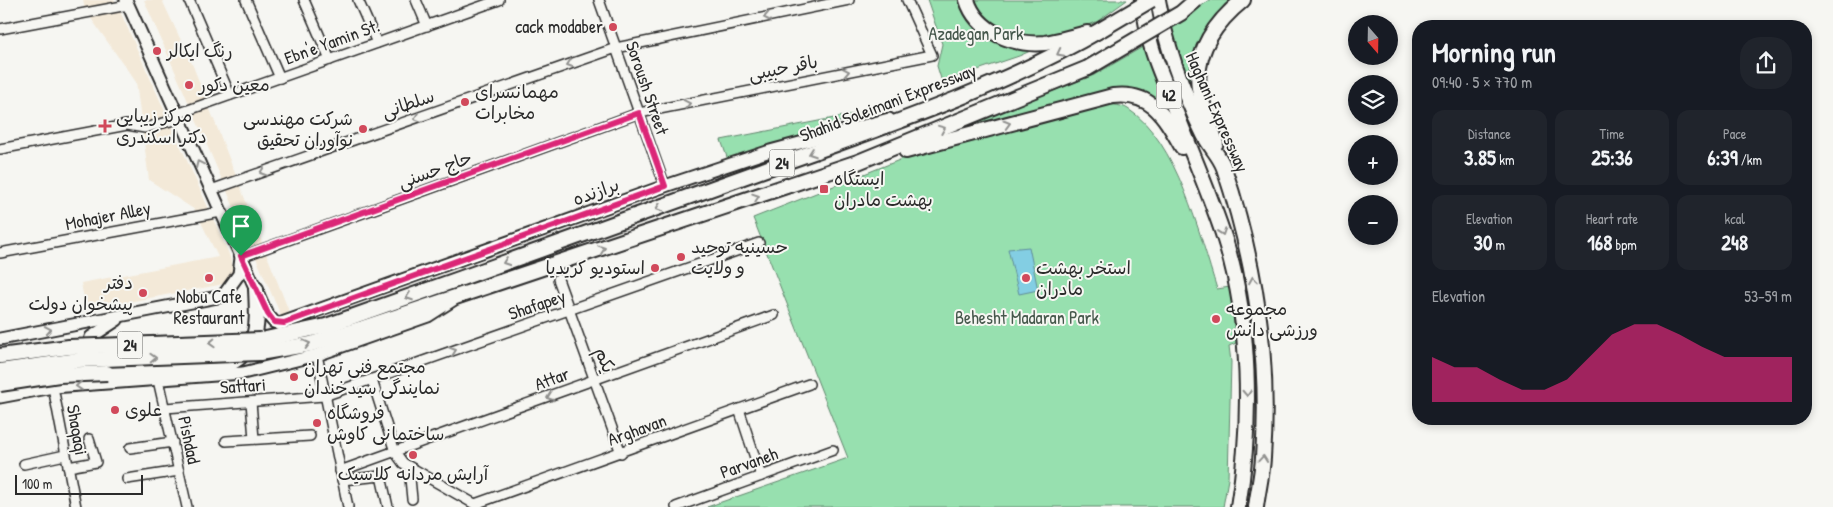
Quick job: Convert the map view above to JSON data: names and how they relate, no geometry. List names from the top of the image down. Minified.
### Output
{"streets":{"highway":["42","Shahid Soleimani Expressway","Haghani Expressway","24"],"main road":["برازنده"],"street":["Ebn'e Yamin St.","باقر حبیبی","Soroush Street","سلطانی","حاج حسنی","Mohajer Alley","Shafapey","یکم","Attar","Sattari","Shaqaqi","Arghavan","Pishdad","Parvaneh"]},"crossings":[["باقر حبیبی","Soroush Street"],["باقر حبیبی","حاج حسنی"],["Soroush Street","سلطانی"],["Soroush Street","حاج حسنی"],["Soroush Street","برازنده"],["Shahid Soleimani Expressway","24"],["Shahid Soleimani Expressway","برازنده"],["24","برازنده"],["Shafapey","یکم"],["Shafapey","Sattari"],["یکم","Attar"],["یکم","Arghavan"],["Sattari","Pishdad"]],"one_way":["باقر حبیبی","سلطانی","Shafapey","Attar"],"parks":["Azadegan Park","Behesht Madaran Park"],"places":{"other":["cack modaber","رنگ ایکالر","معین دکور","مهمانسرای مخابرات","شرکت مهندسی نوآوران تحقیق","حسینیه توحید و ولایت","استودیو کریدیا","Nobu Cafe Restaurant","استخر بهشت مادران","دفتر پیشخوان دولت","مجموعه ورزشی دانش","مجتمع فنی تهران نمایندگی سیدخندان","علوی","فروشگاه ساختمانی کاوش","آرایش مردانه کلاسیک"],"health":["مرکز زیبایی دکتر اسکندری"],"transit":["ایستگاه بهشت مادران"]},"scale_bar":"100 m","north":"bottom","page":{"map_buttons":["+","−"],"heading":["Morning run","09:40 · 5 × 770 m"],"stats":[["Distance","3.85 km"],["Time","25:36"],["Pace","6:39 /km"],["Elevation","30 m"],["Heart rate","168 bpm"],["kcal","248"]],"chart":["Elevation","53–59 m"],"scale":"100 m"}}
